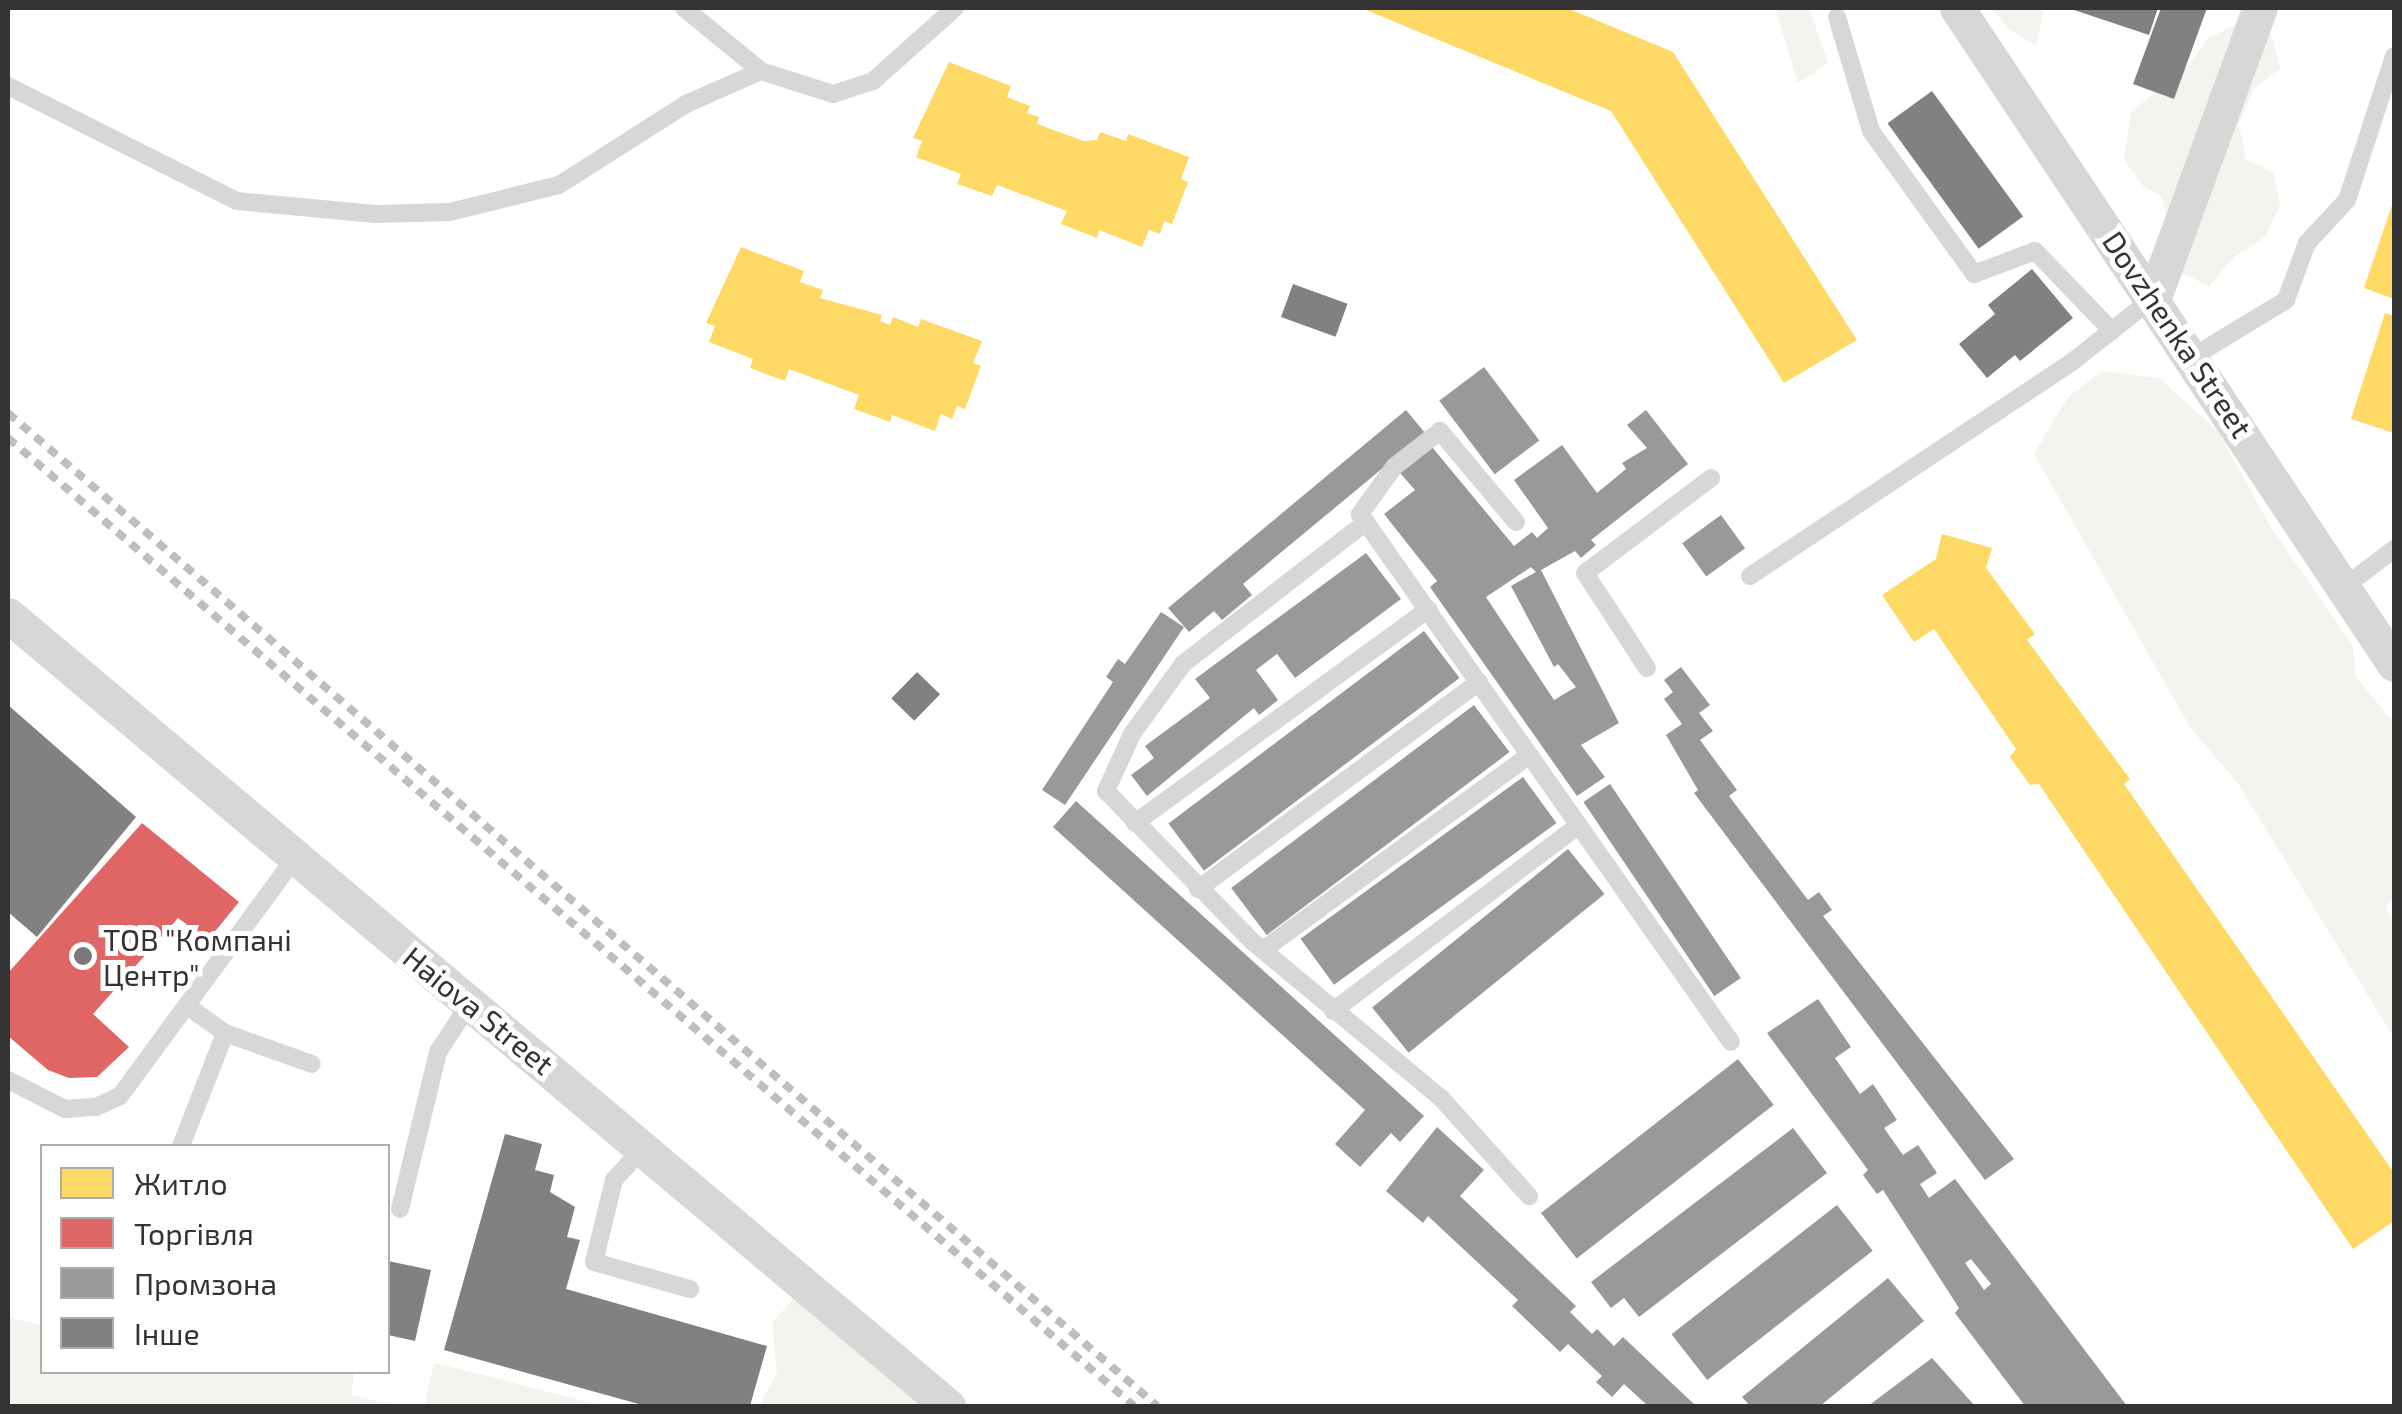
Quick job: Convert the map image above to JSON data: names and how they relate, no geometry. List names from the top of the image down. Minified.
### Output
{"streets":{"street":["Dovzhenka Street","Haiova Street"]},"places":["ТОВ \"Компані Центр\""],"legend":["Житло","Торгівля","Промзона","Інше"]}
